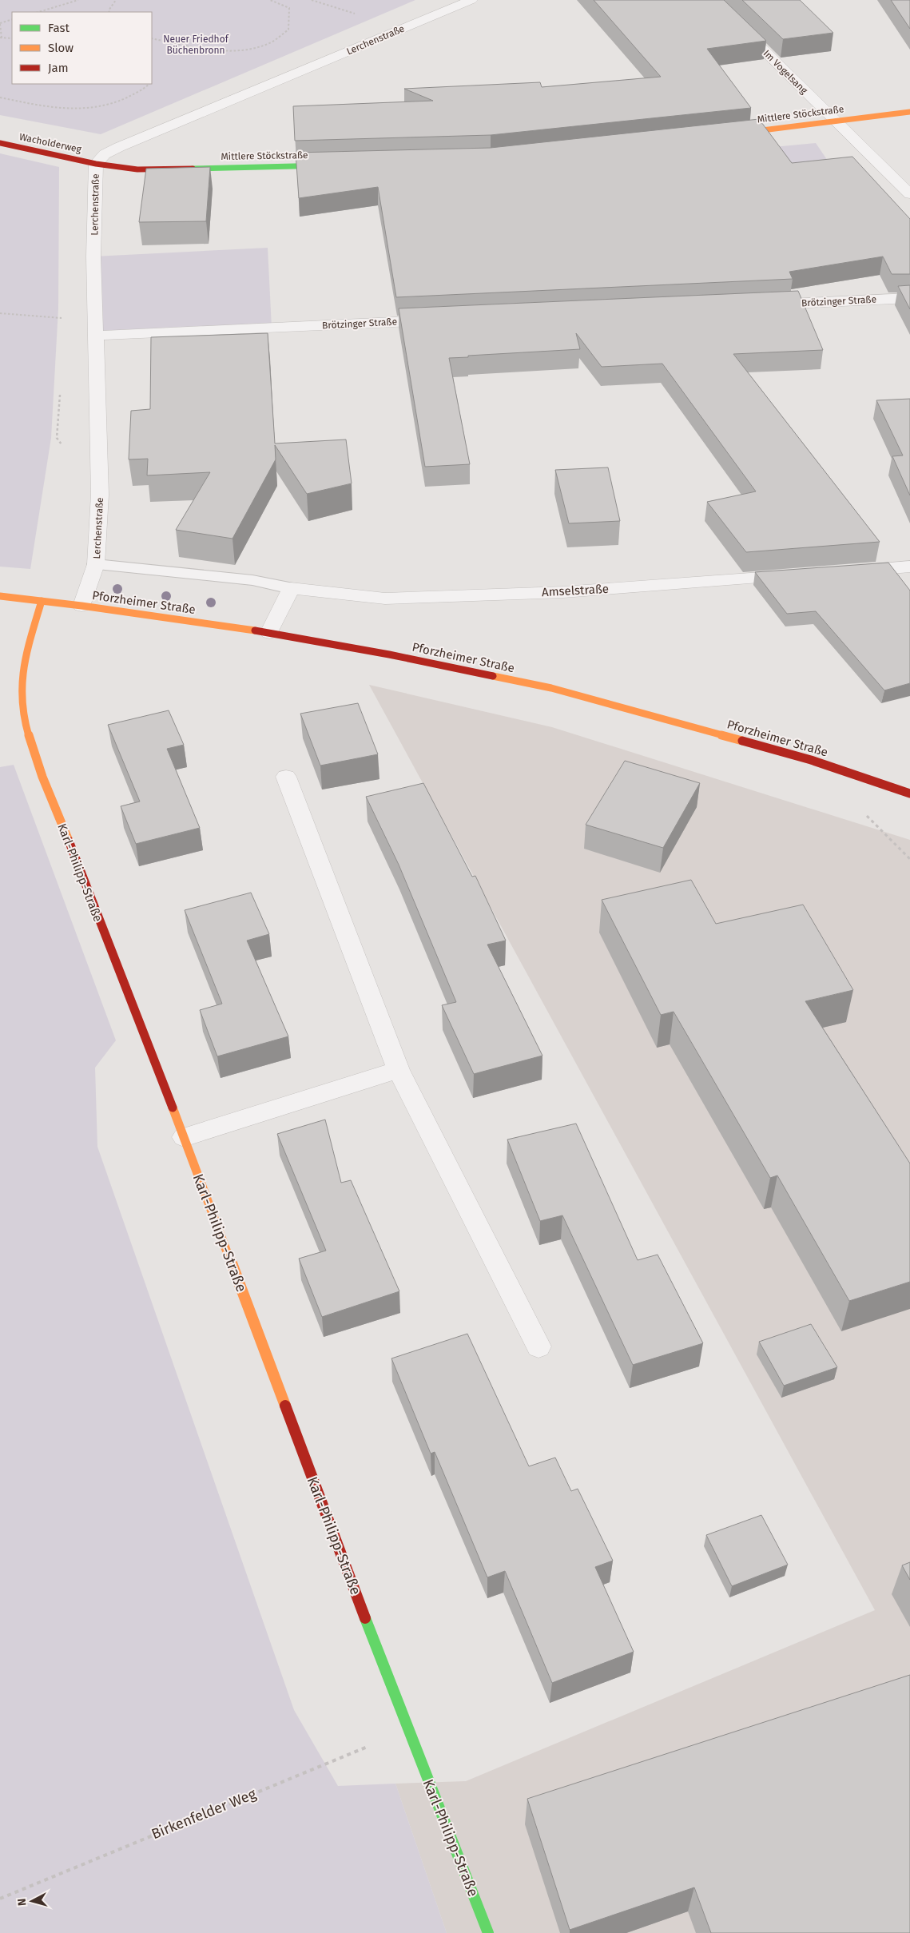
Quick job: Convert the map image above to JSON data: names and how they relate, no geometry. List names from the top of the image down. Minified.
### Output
{"streets":{"street":["Lerchenstraße","Im Vogelsang","Mittlere Stöckstraße","Wacholderweg","Brötzinger Straße","Amselstraße","Pforzheimer Straße","Karl-Philipp-Straße"],"path":["Birkenfelder Weg"]},"crossings":[["Lerchenstraße","Mittlere Stöckstraße"],["Lerchenstraße","Wacholderweg"],["Lerchenstraße","Brötzinger Straße"],["Lerchenstraße","Pforzheimer Straße"],["Im Vogelsang","Mittlere Stöckstraße"],["Mittlere Stöckstraße","Wacholderweg"],["Pforzheimer Straße","Karl-Philipp-Straße"],["Karl-Philipp-Straße","Birkenfelder Weg"]],"parks":["Neuer Friedhof Büchenbronn"],"legend":["Fast","Slow","Jam"],"north":"left"}
